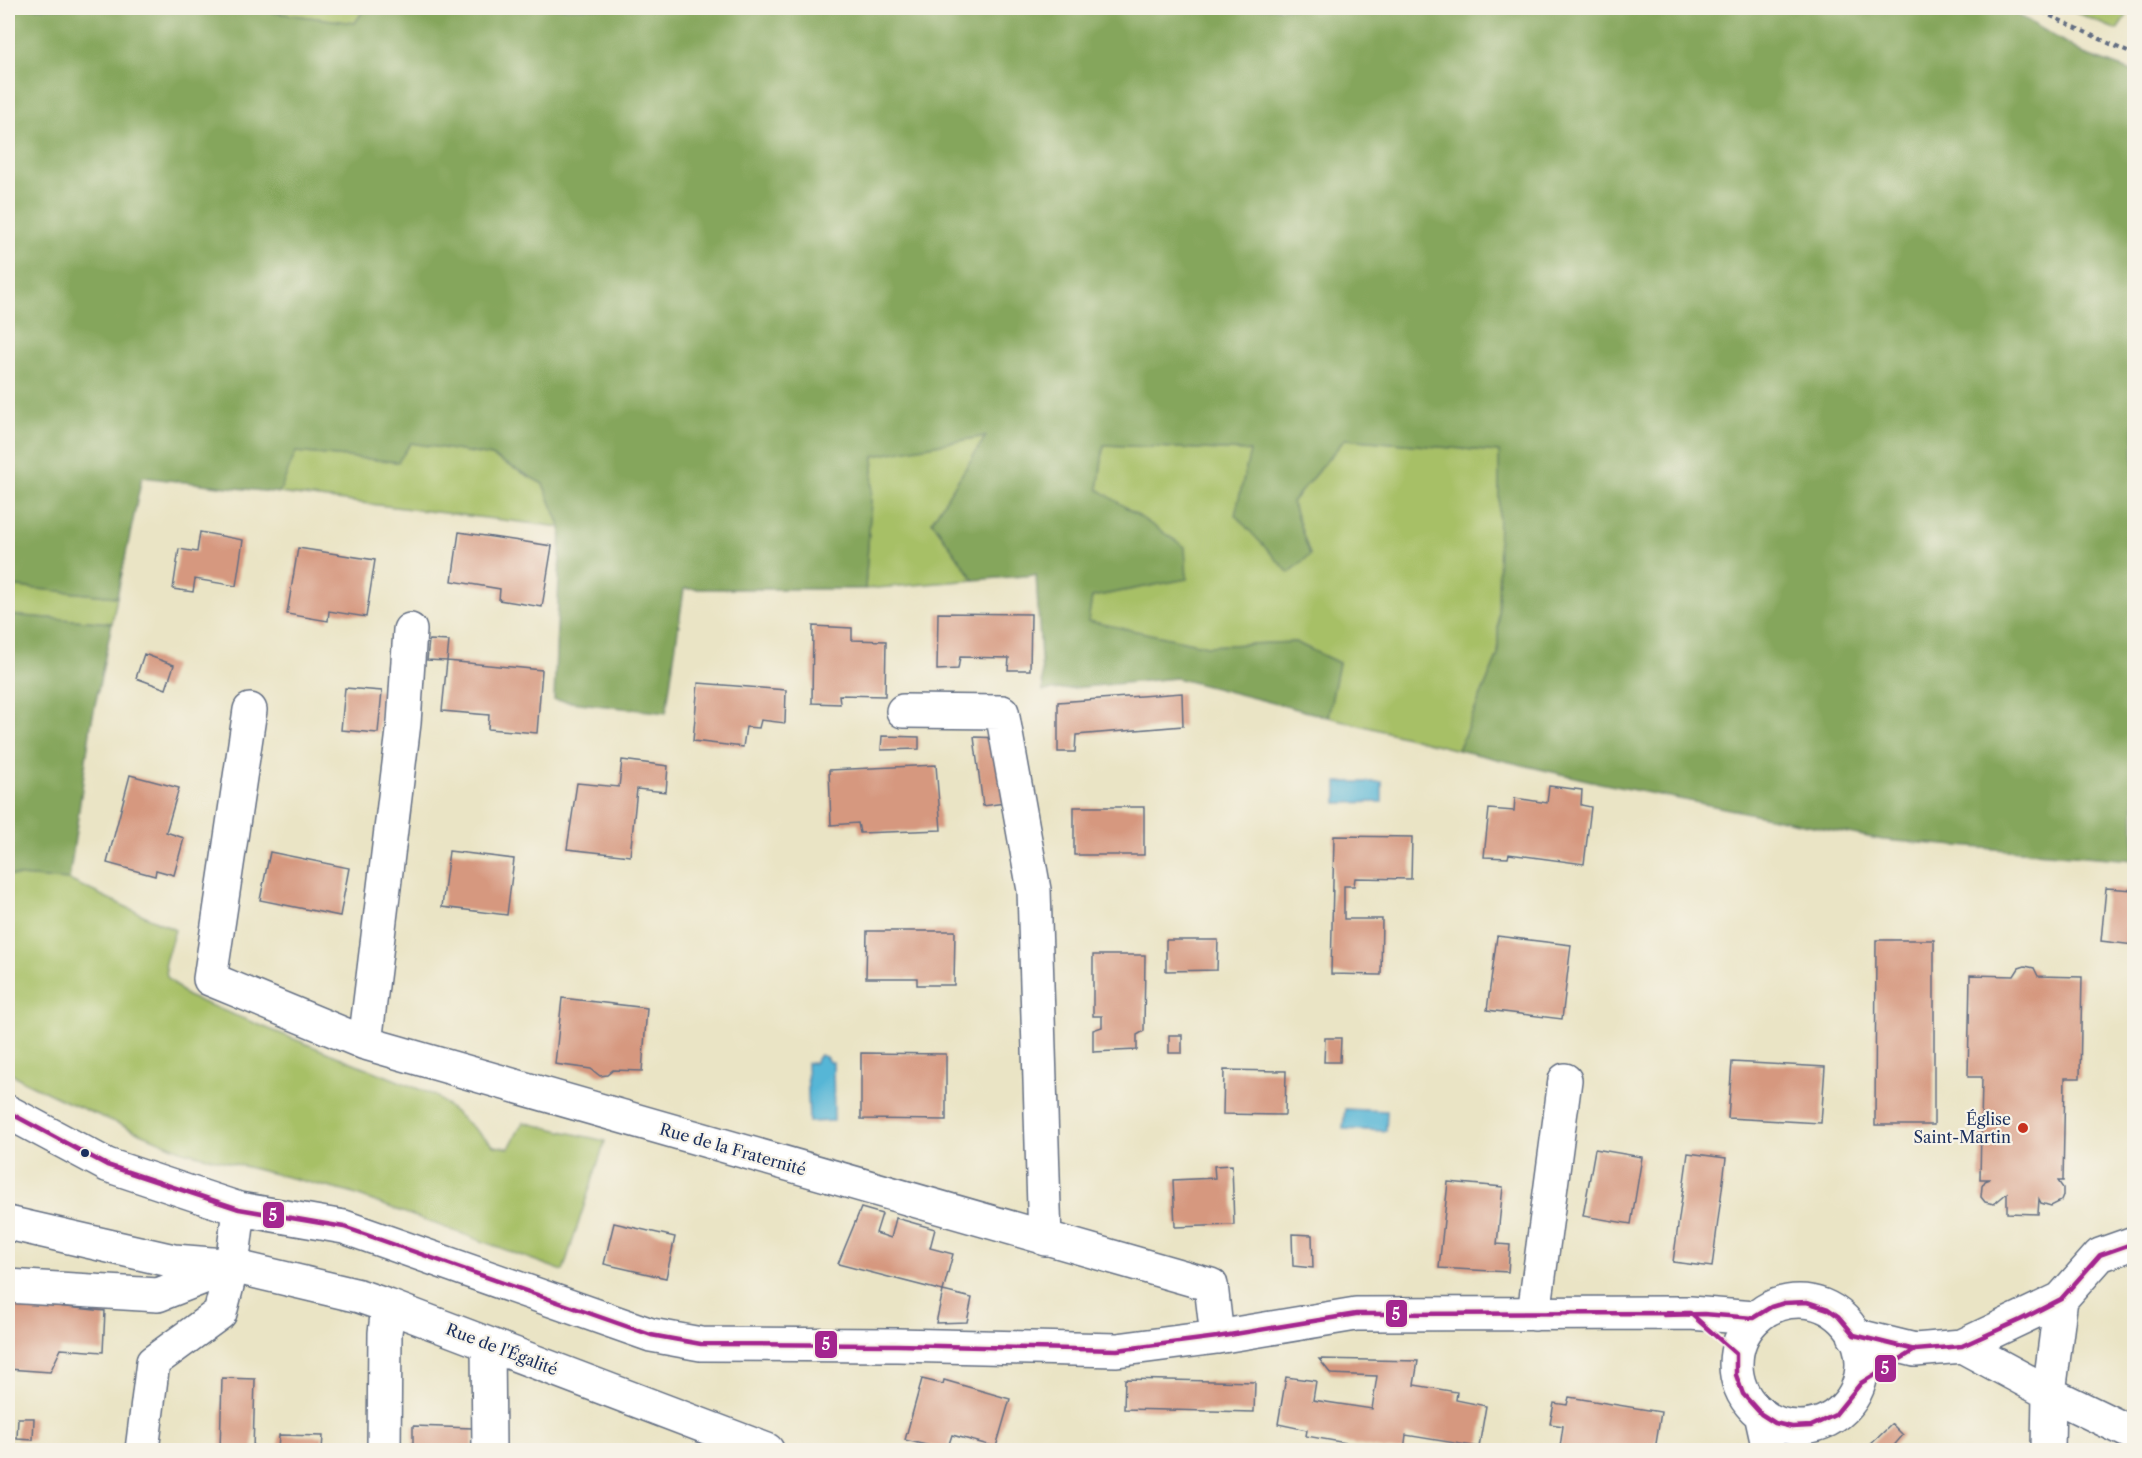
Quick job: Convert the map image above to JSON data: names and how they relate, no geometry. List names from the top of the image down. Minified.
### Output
{"streets":{"street":["Rue de la Fraternité","Rue de l'Égalité"]},"places":["Église Saint-Martin"],"lines":["transit line 5"]}
